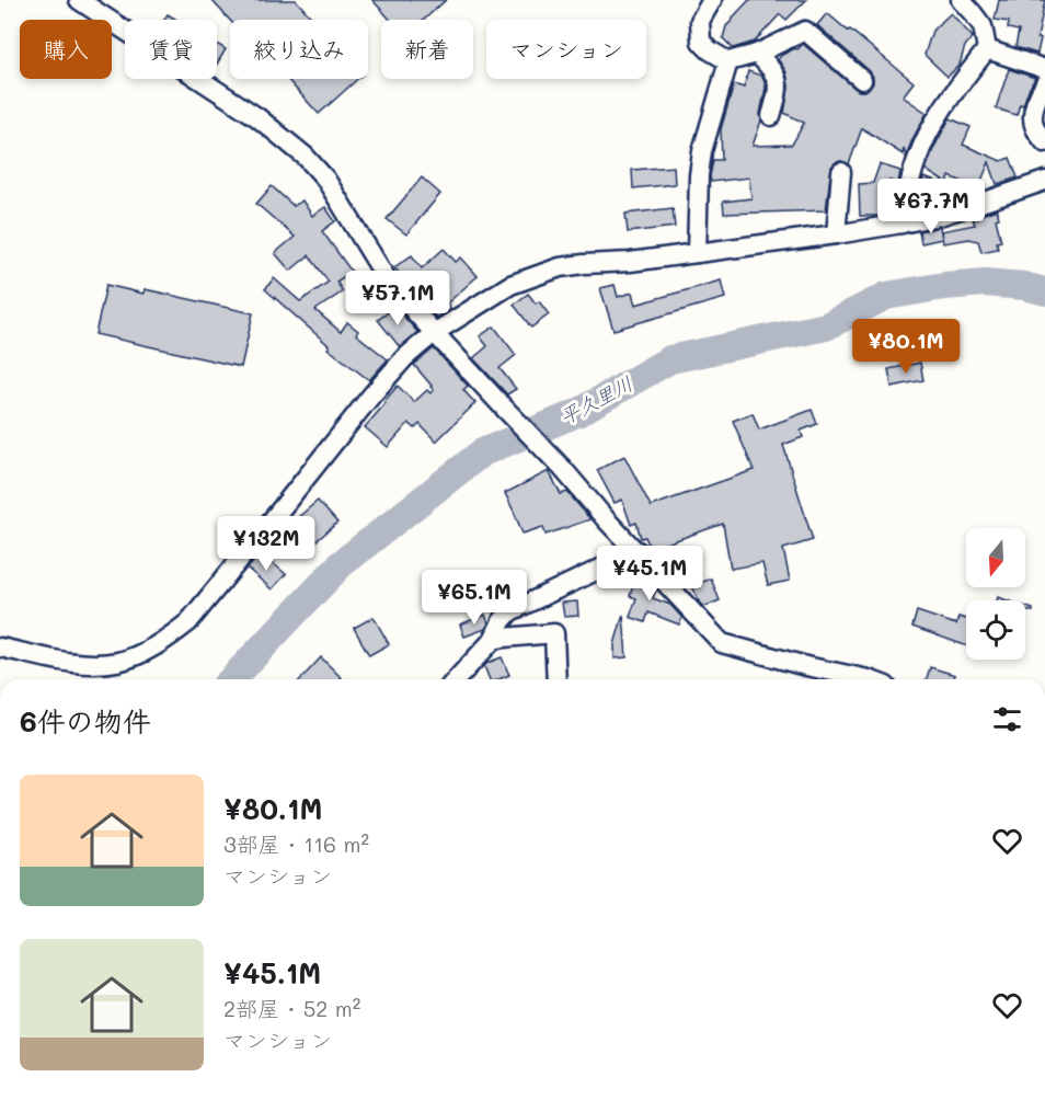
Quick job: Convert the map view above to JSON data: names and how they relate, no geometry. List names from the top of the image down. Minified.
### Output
{"water":["平久里川"],"north":"bottom","page":{"chip":["購入","賃貸","絞り込み","新着","マンション"],"price":["¥67.7M","¥57.1M","¥80.1M","¥132M","¥45.1M","¥65.1M"],"heading":"6件の物件","list":[{"name":"¥80.1M","note":"3部屋 · 116 m² · マンション"},{"name":"¥45.1M","note":"2部屋 · 52 m² · マンション"}]}}
